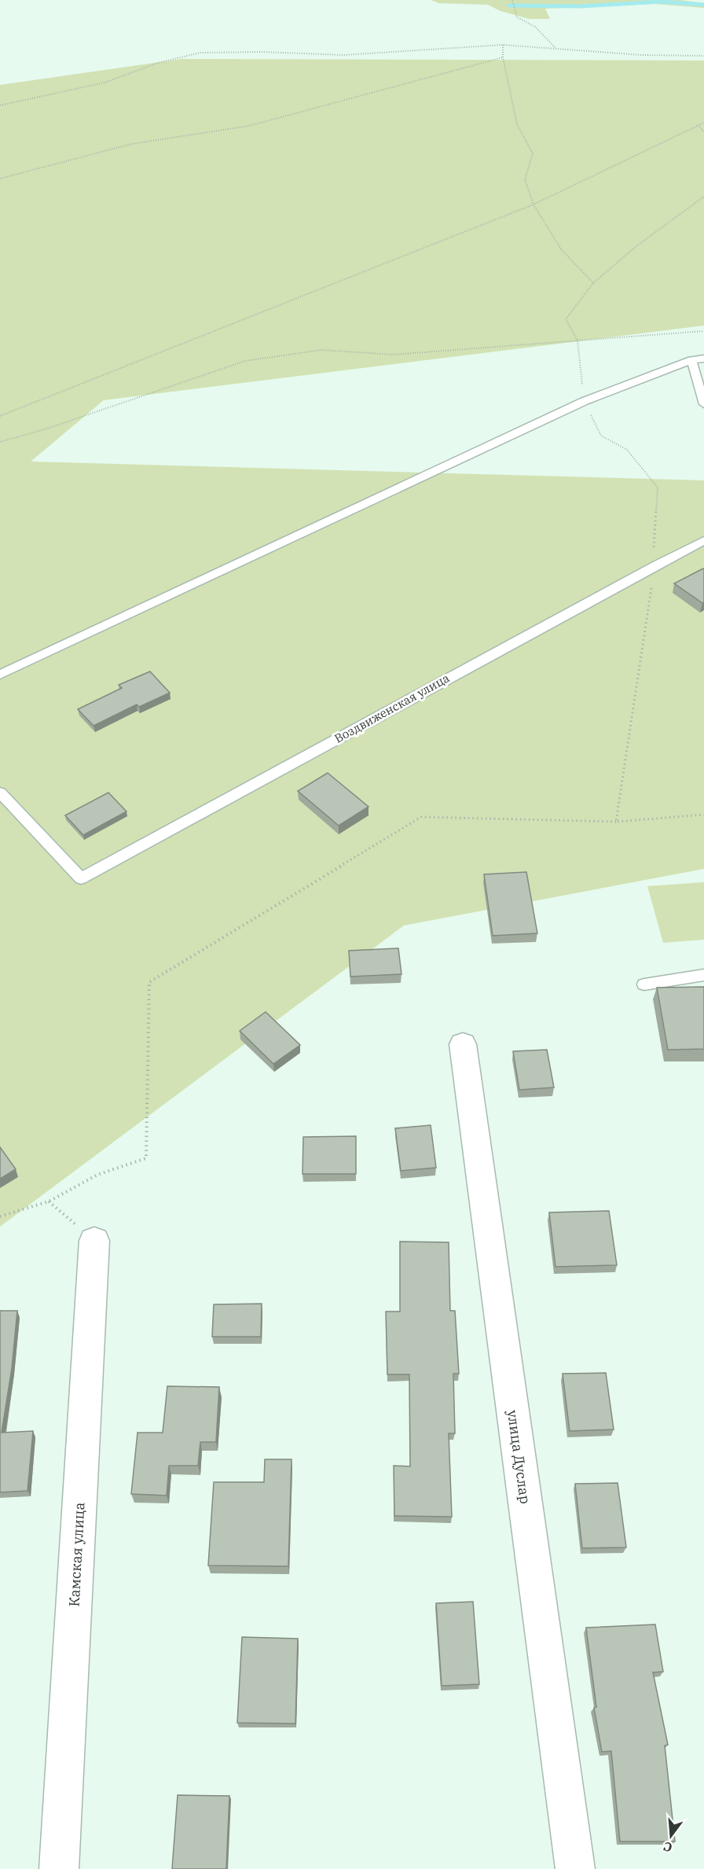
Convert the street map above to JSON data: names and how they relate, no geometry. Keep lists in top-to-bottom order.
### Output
{
  "streets": {
    "street": ["улица Дуслар", "Камская улица"],
    "lane": ["Воздвиженская улица"]
  },
  "north": "bottom"
}
